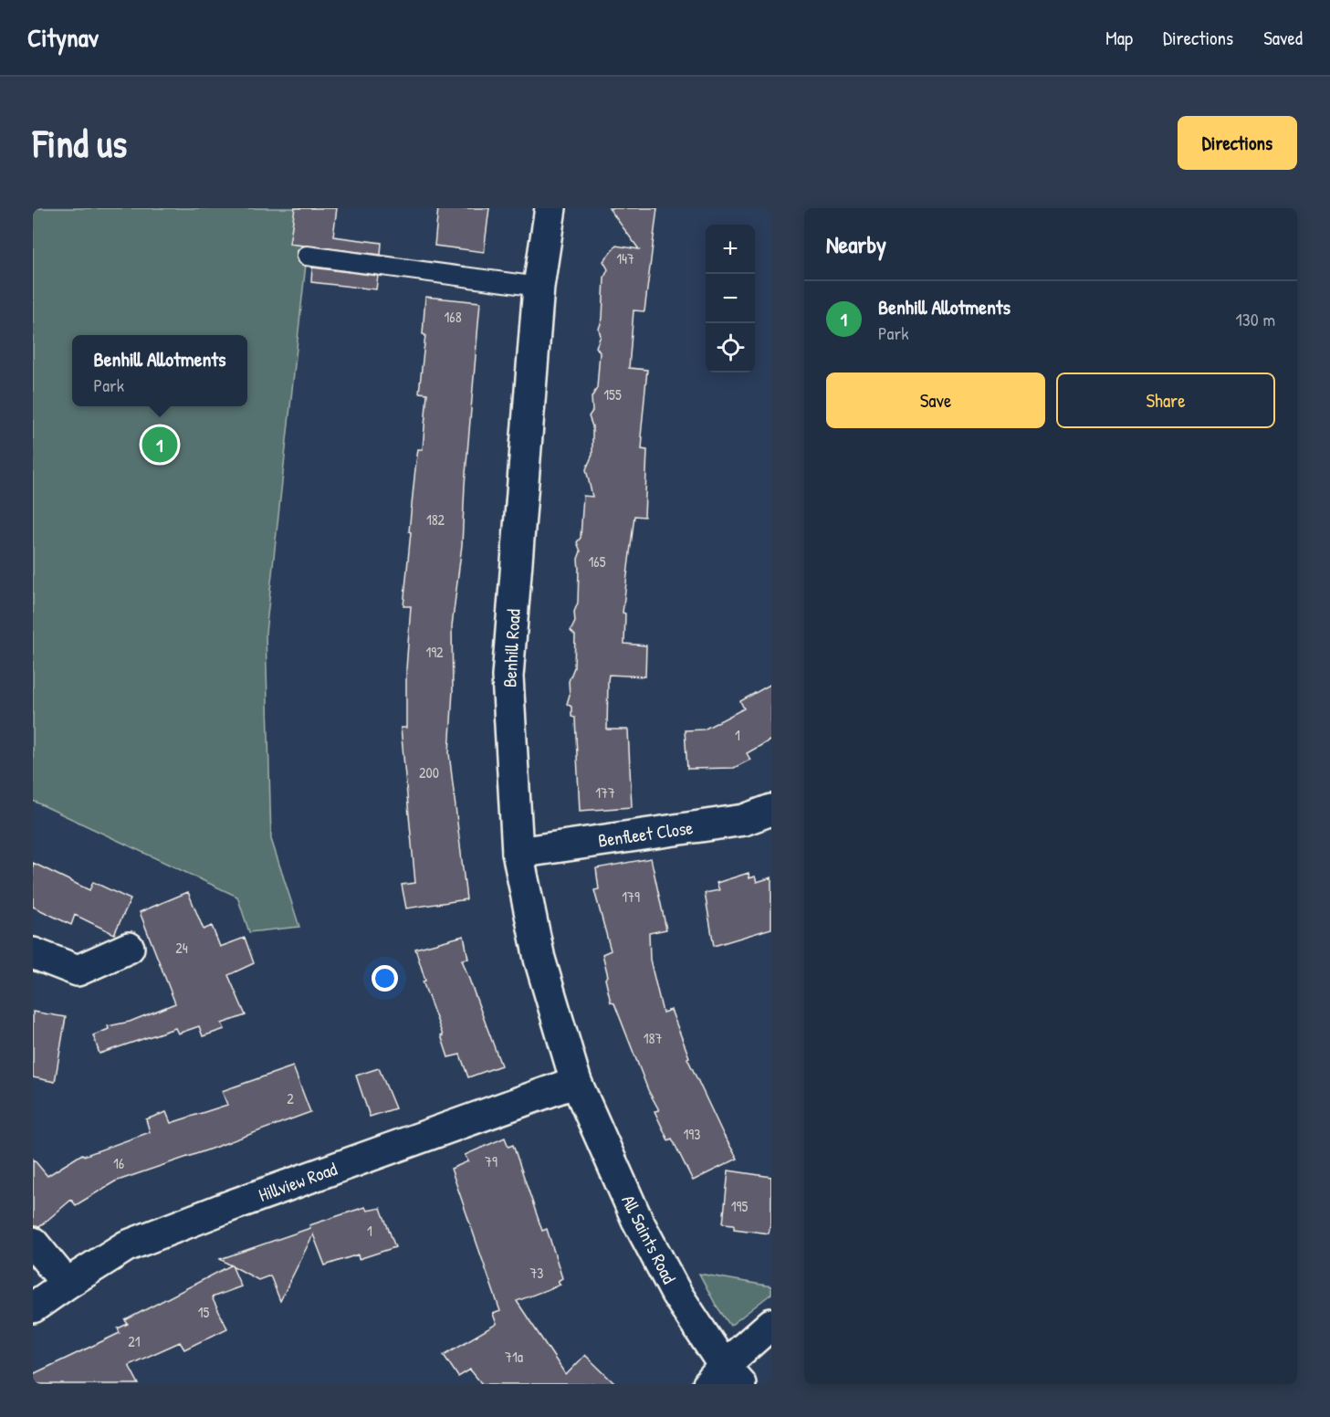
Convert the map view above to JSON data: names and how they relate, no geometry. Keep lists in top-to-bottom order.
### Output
{
  "streets": {
    "street": [
      "Benhill Road",
      "Benfleet Close",
      "Hillview Road",
      "All Saints Road"
    ]
  },
  "crossings": [
    ["Benhill Road", "Benfleet Close"],
    ["Benhill Road", "Hillview Road"],
    ["Benhill Road", "All Saints Road"],
    ["Hillview Road", "All Saints Road"]
  ],
  "house_numbers": [
    "147",
    "168",
    "155",
    "182",
    "165",
    "192",
    "1",
    "200",
    "177",
    "179",
    "24",
    "187",
    "2",
    "193",
    "79",
    "16",
    "195",
    "1",
    "73",
    "15",
    "21",
    "71a"
  ],
  "page": {
    "header": "Citynav",
    "nav": ["Map", "Directions", "Saved"],
    "buttons": [
      "Directions",
      ["Save", "Share"]
    ],
    "title": "Find us",
    "heading": "Nearby",
    "map_buttons": ["+", "−"],
    "list": [
      {
        "mark": "1",
        "name": "Benhill Allotments",
        "note": "Park",
        "value": "130 m"
      }
    ],
    "popup": ["Benhill Allotments", "Park"],
    "pins": "1"
  }
}
